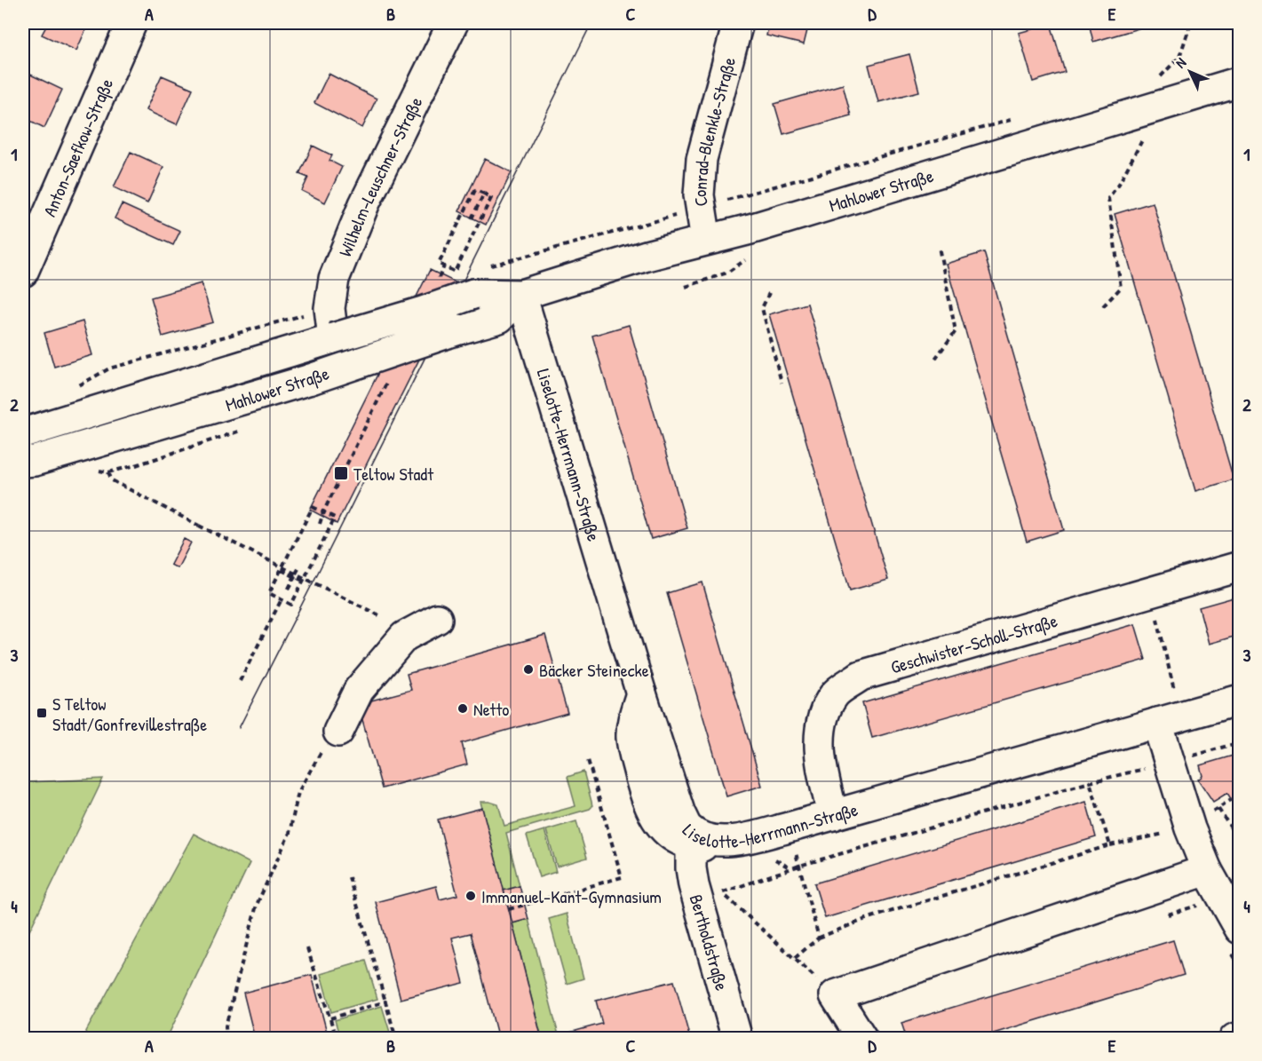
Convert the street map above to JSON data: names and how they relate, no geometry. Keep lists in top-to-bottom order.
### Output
{
  "streets": {
    "street": [
      "Conrad-Blenkle-Straße",
      "Anton-Saefkow-Straße",
      "Wilhelm-Leuschner-Straße",
      "Mahlower Straße",
      "Liselotte-Herrmann-Straße",
      "Geschwister-Scholl-Straße",
      "Bertholdstraße"
    ]
  },
  "crossings": [
    ["Conrad-Blenkle-Straße", "Mahlower Straße"],
    ["Wilhelm-Leuschner-Straße", "Mahlower Straße"],
    ["Mahlower Straße", "Liselotte-Herrmann-Straße"],
    ["Liselotte-Herrmann-Straße", "Geschwister-Scholl-Straße"]
  ],
  "places": {
    "transit": ["Teltow Stadt", "S Teltow Stadt/Gonfrevillestraße"],
    "other": ["Bäcker Steinecke", "Netto", "Immanuel-Kant-Gymnasium"]
  },
  "north": "top left",
  "grid": {
    "columns": [
      "A",
      "B",
      "C",
      "D",
      "E"
    ],
    "rows": [
      "1",
      "2",
      "3",
      "4"
    ]
  }
}
